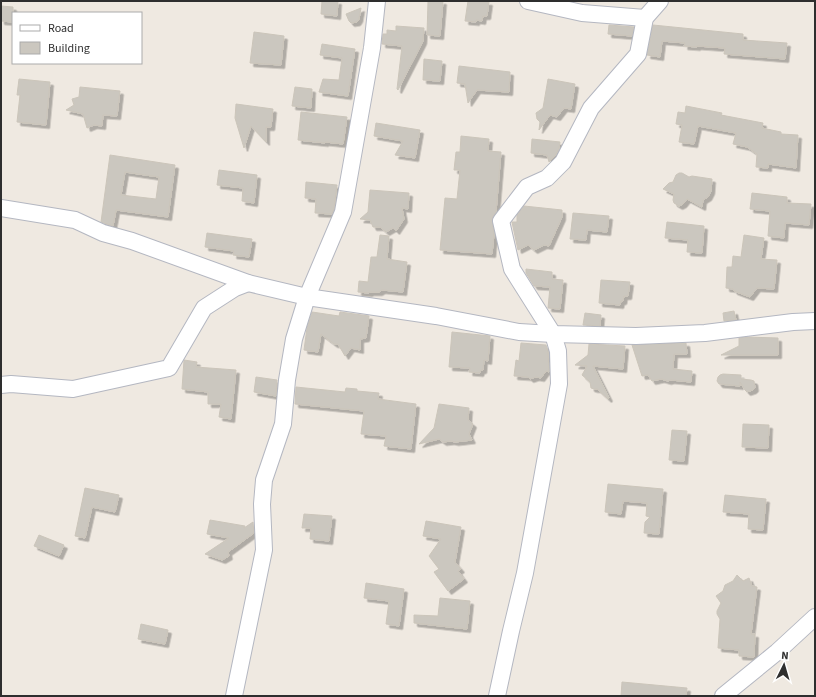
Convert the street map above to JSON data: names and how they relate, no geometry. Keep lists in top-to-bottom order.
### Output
{
  "legend": ["Road", "Building"],
  "north": "top"
}
